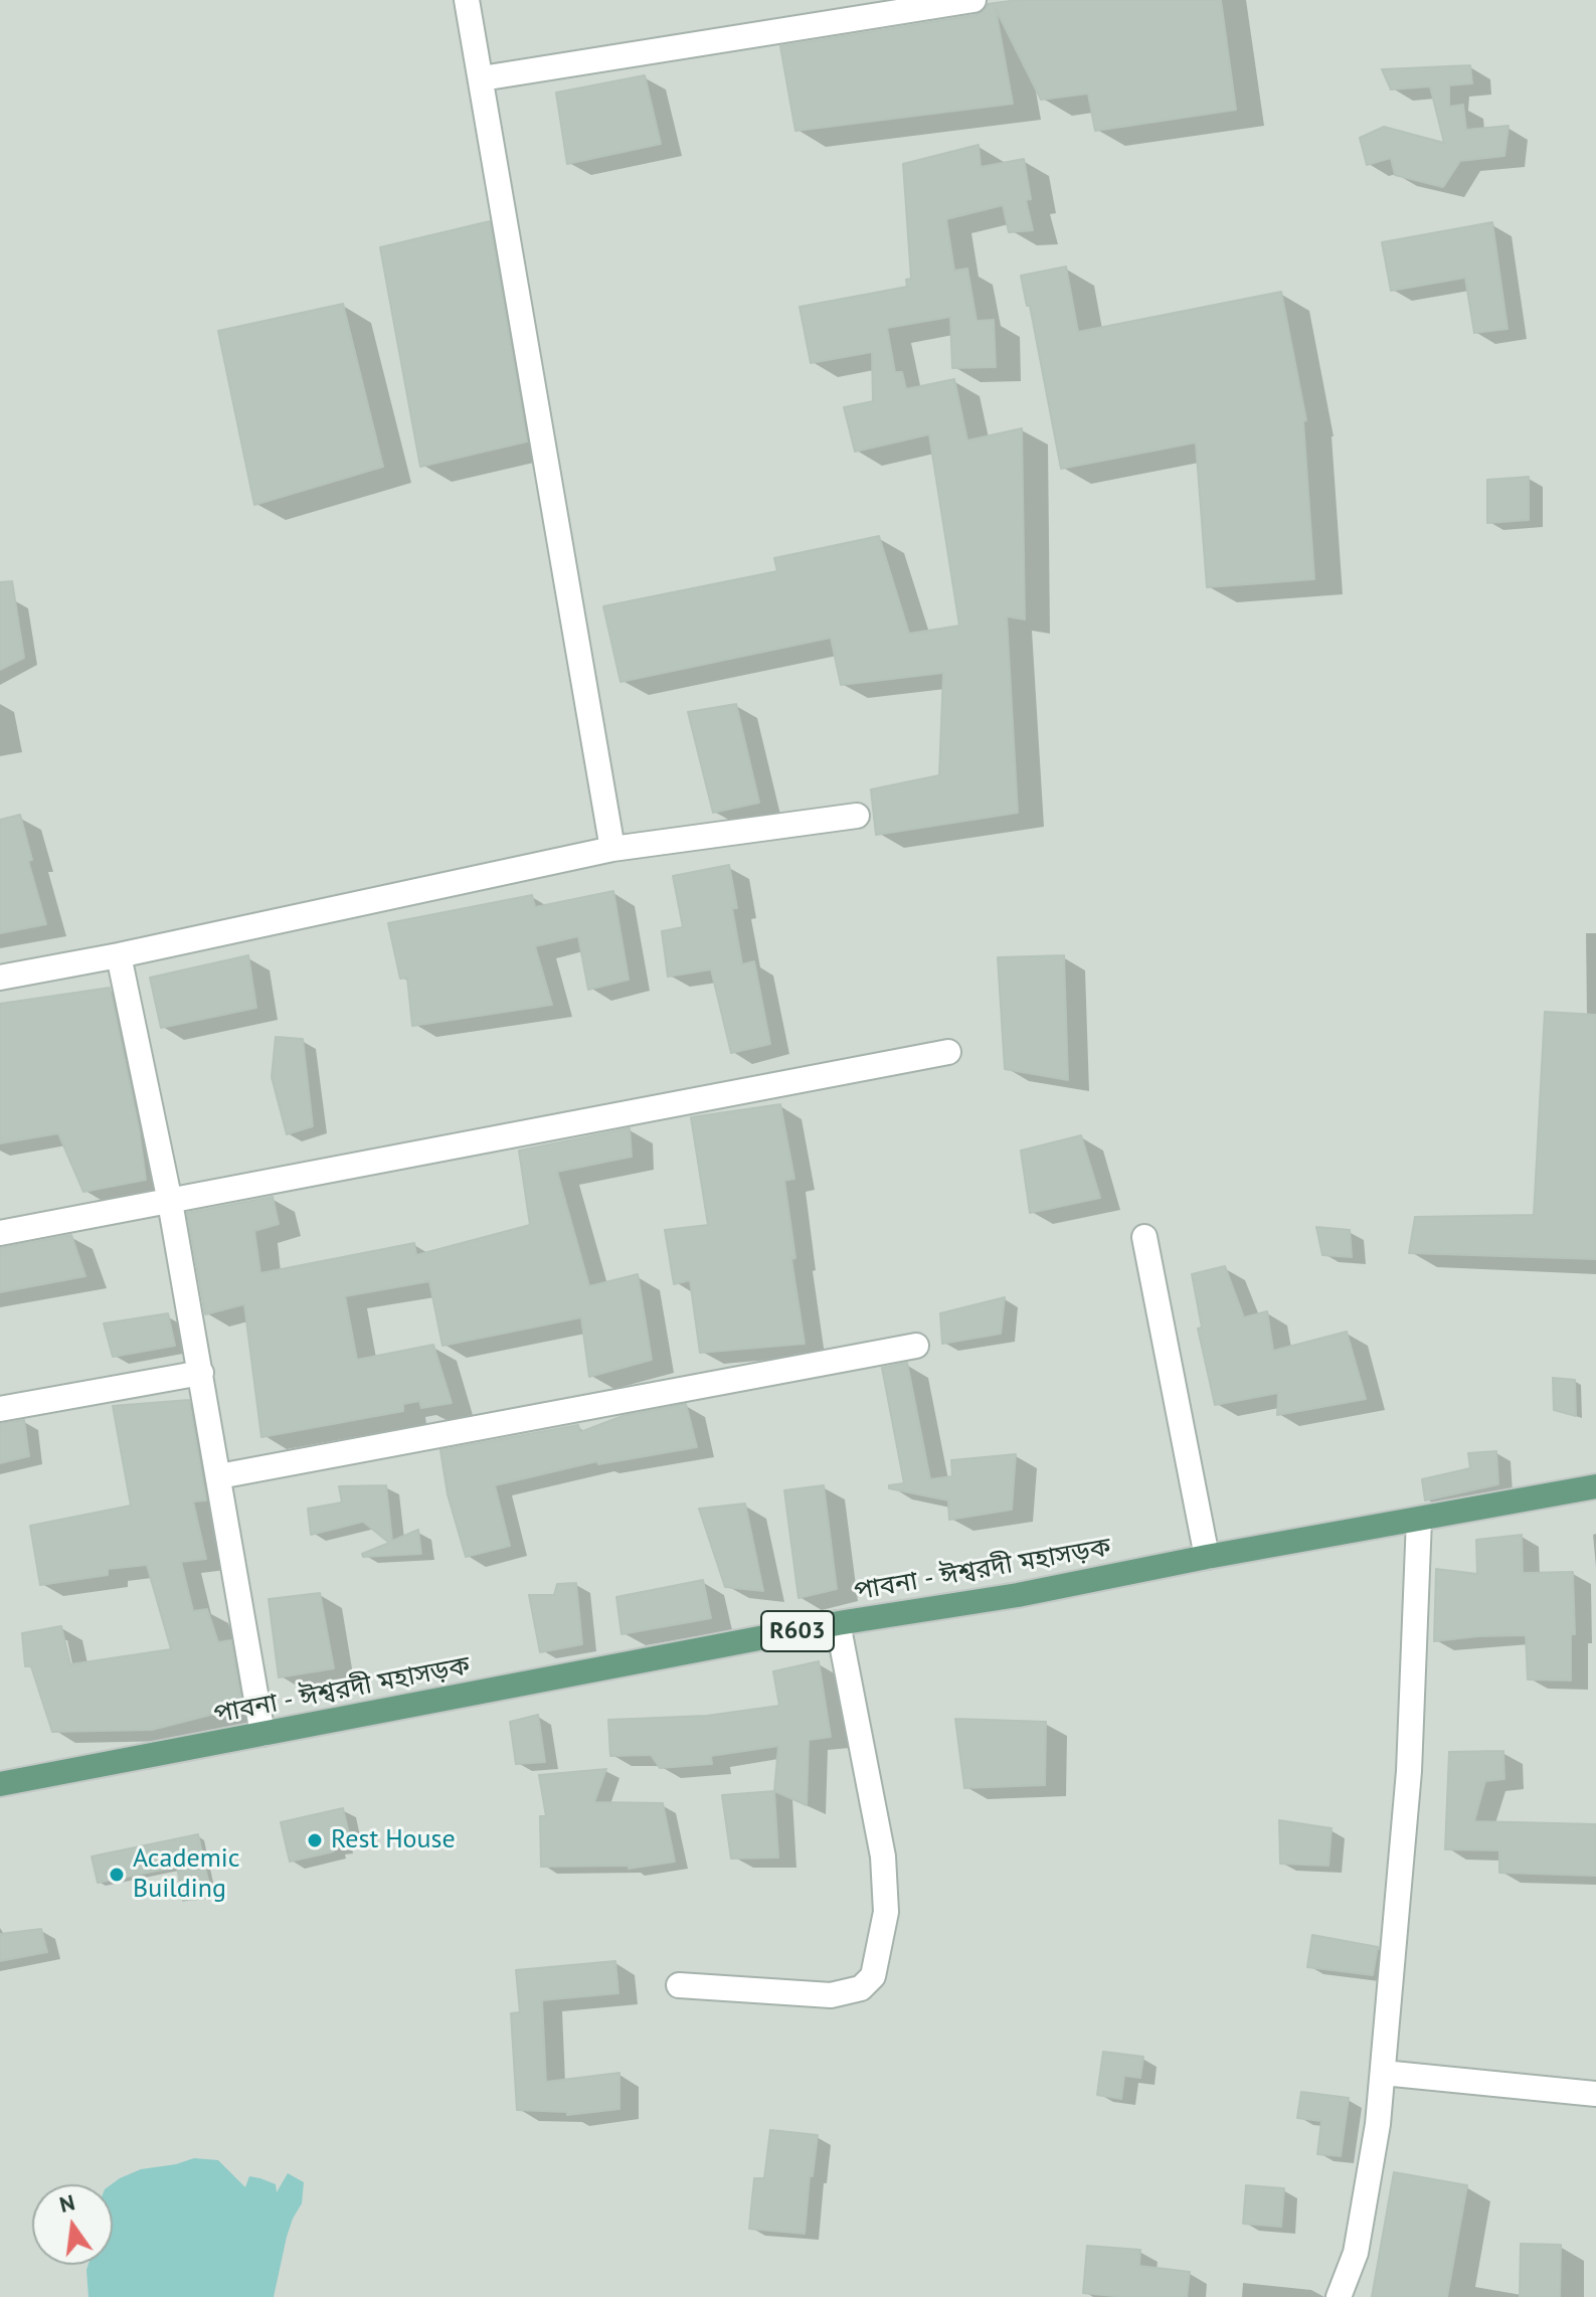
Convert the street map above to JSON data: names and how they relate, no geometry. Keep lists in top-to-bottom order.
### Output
{
  "streets": {
    "main road": ["পাবনা - ঈশ্বরদী মহাসড়ক", "R603"]
  },
  "places": ["Rest House", "Academic Building"],
  "north": "top"
}
